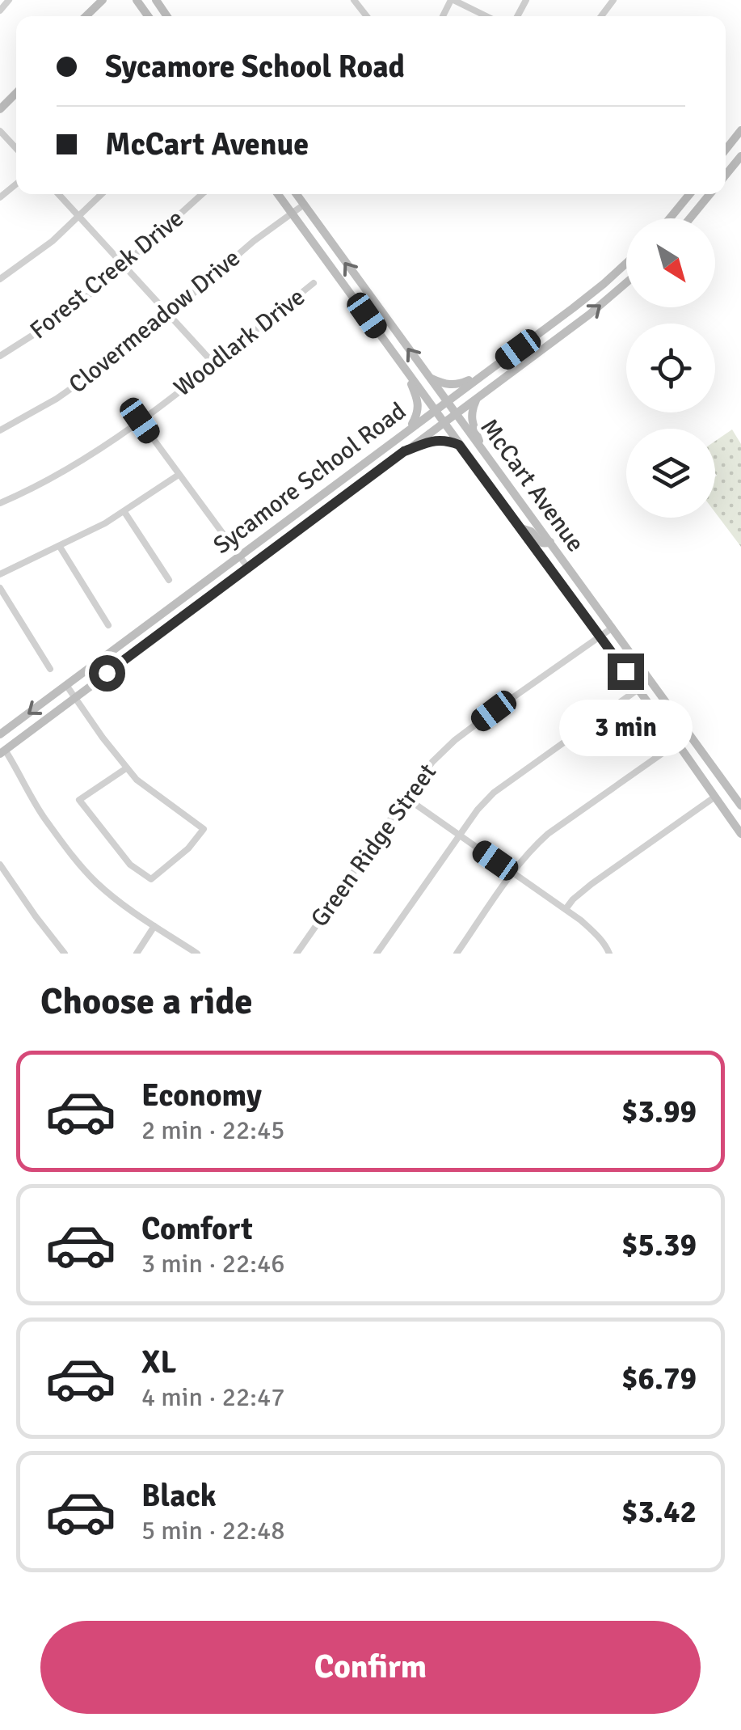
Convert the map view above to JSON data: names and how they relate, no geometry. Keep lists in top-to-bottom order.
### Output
{
  "streets": {
    "main road": ["Sycamore School Road", "McCart Avenue"],
    "street": [
      "Forest Creek Drive",
      "Clovermeadow Drive",
      "Woodlark Drive",
      "Green Ridge Street"
    ]
  },
  "crossings": [
    ["Clovermeadow Drive", "McCart Avenue"],
    ["Sycamore School Road", "McCart Avenue"],
    ["McCart Avenue", "Green Ridge Street"]
  ],
  "north": "bottom right",
  "page": {
    "banner": ["Sycamore School Road", "McCart Avenue"],
    "bubble": "3 min",
    "heading": "Choose a ride",
    "list": [
      {
        "name": "Economy",
        "note": "2 min · 22:45",
        "value": "$3.99"
      },
      {
        "name": "Comfort",
        "note": "3 min · 22:46",
        "value": "$5.39"
      },
      {
        "name": "XL",
        "note": "4 min · 22:47",
        "value": "$6.79"
      },
      {
        "name": "Black",
        "note": "5 min · 22:48",
        "value": "$3.42"
      }
    ],
    "buttons": "Confirm"
  }
}
